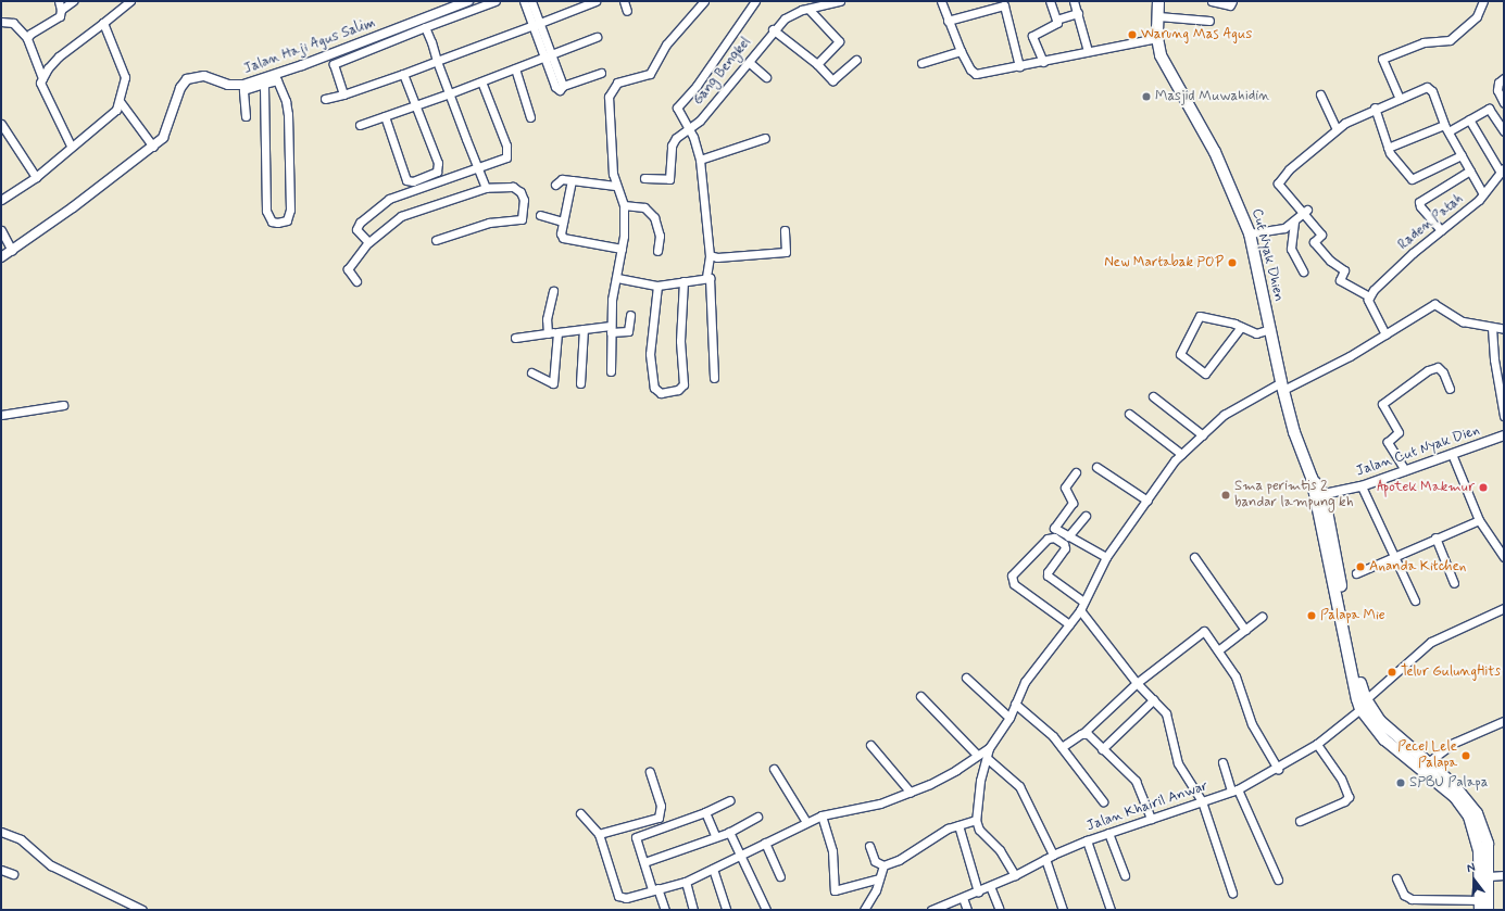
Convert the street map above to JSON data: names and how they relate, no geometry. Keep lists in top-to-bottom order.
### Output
{
  "streets": {
    "main road": ["Cut Nyak Dhien"],
    "street": [
      "Jalan Haji Agus Salim",
      "Gang Bengkel",
      "Raden Patah",
      "Jalan Cut Nyak Dien",
      "Jalan Khairil Anwar"
    ]
  },
  "crossings": [
    ["Cut Nyak Dhien", "Jalan Cut Nyak Dien"],
    ["Cut Nyak Dhien", "Jalan Khairil Anwar"]
  ],
  "places": [
    "Warung Mas Agus",
    "Masjid Muwahidin",
    "New Martabak POP",
    "Apotek Makmur",
    "Sma perimtis 2 bandar lampung kh",
    "Ananda Kitchen",
    "Palapa Mie",
    "Telur GulungHits",
    "Pecel Lele Palapa",
    "SPBU Palapa"
  ],
  "north": "top"
}
